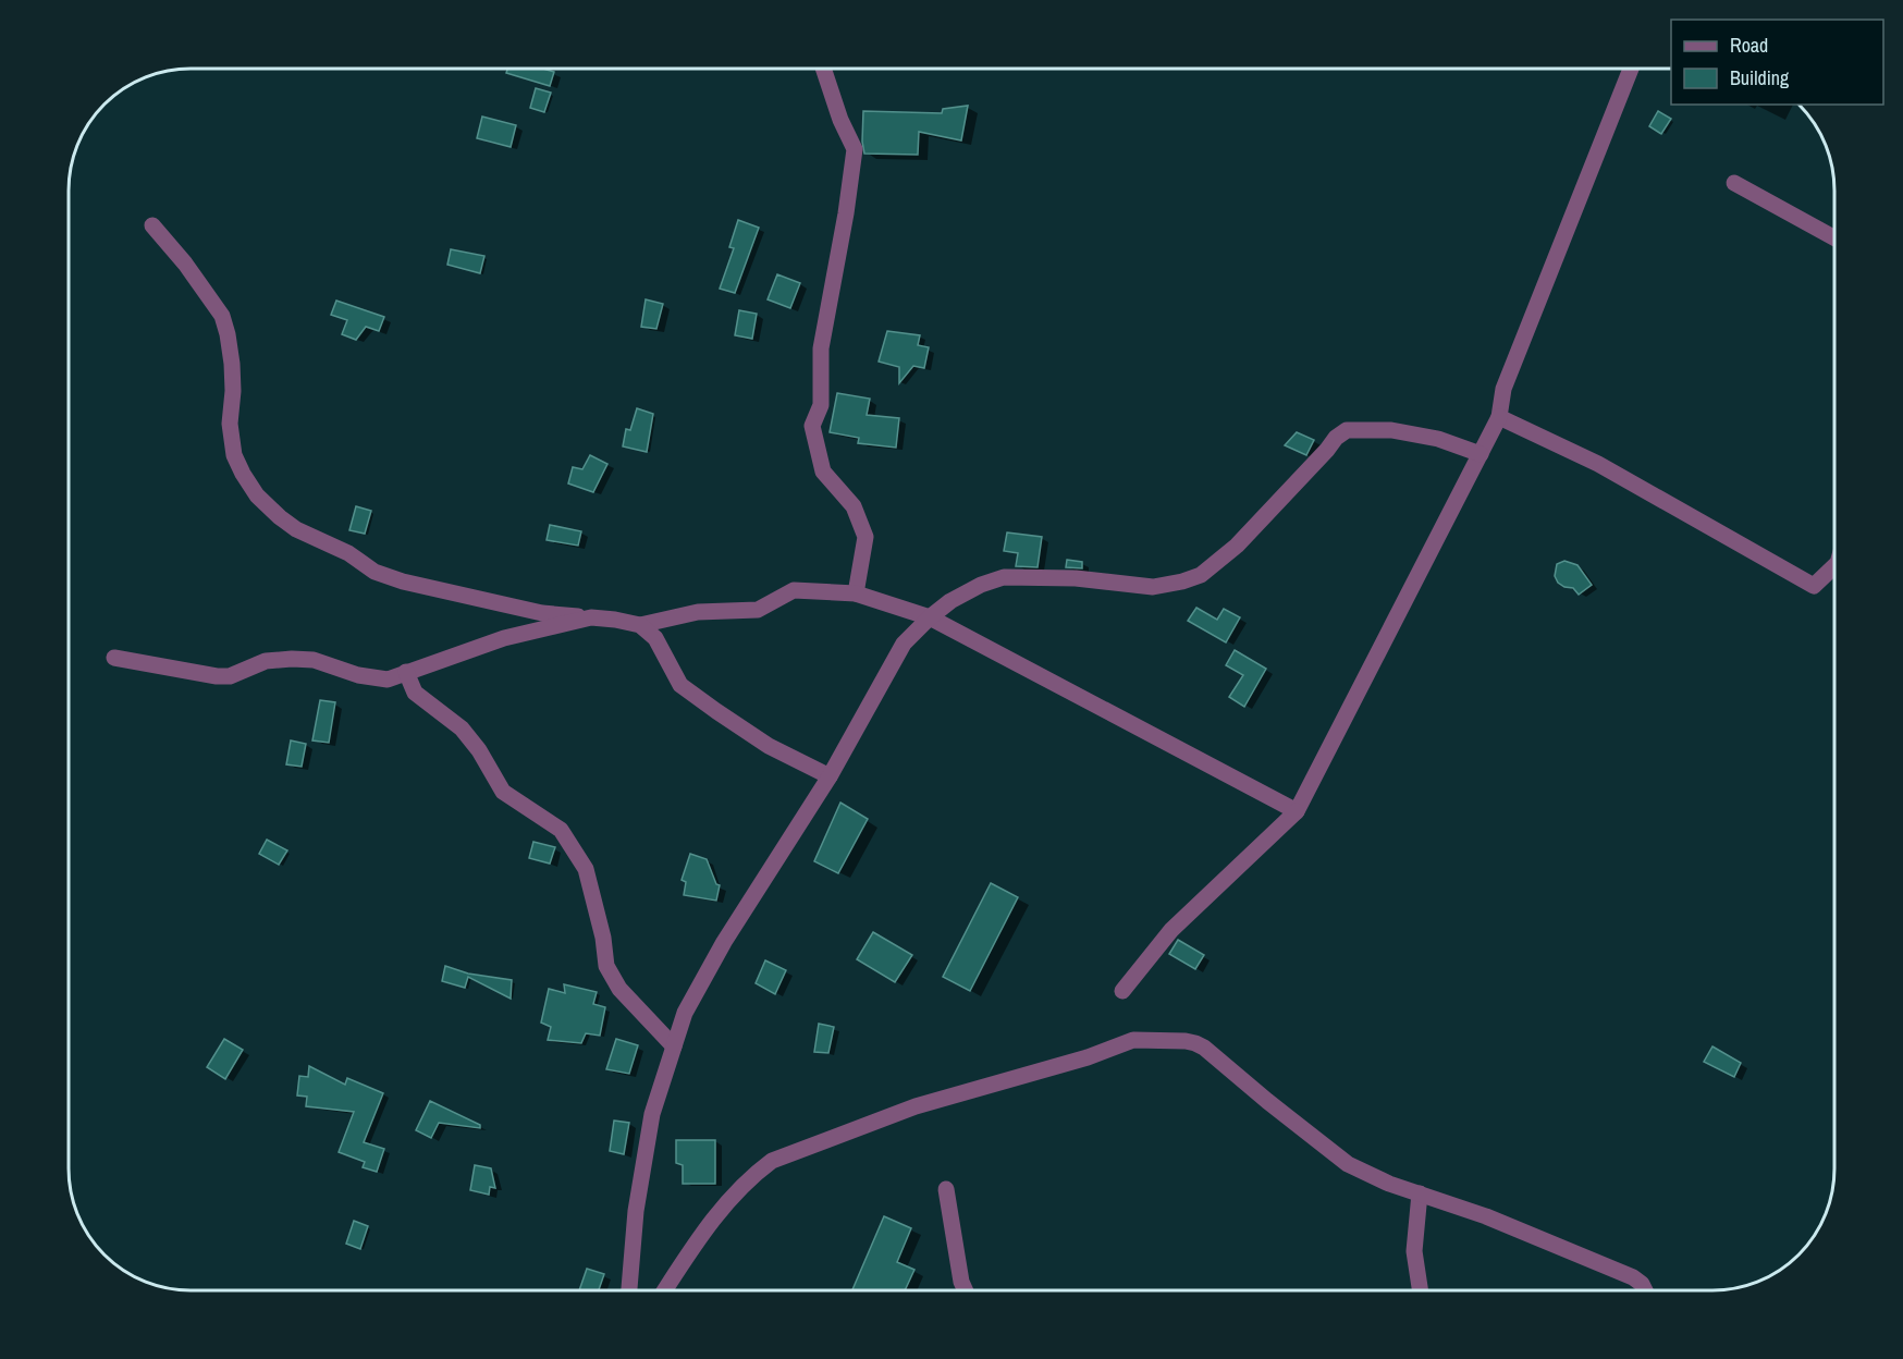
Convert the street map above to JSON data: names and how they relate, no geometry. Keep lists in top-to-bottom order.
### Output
{
  "legend": ["Road", "Building"]
}
